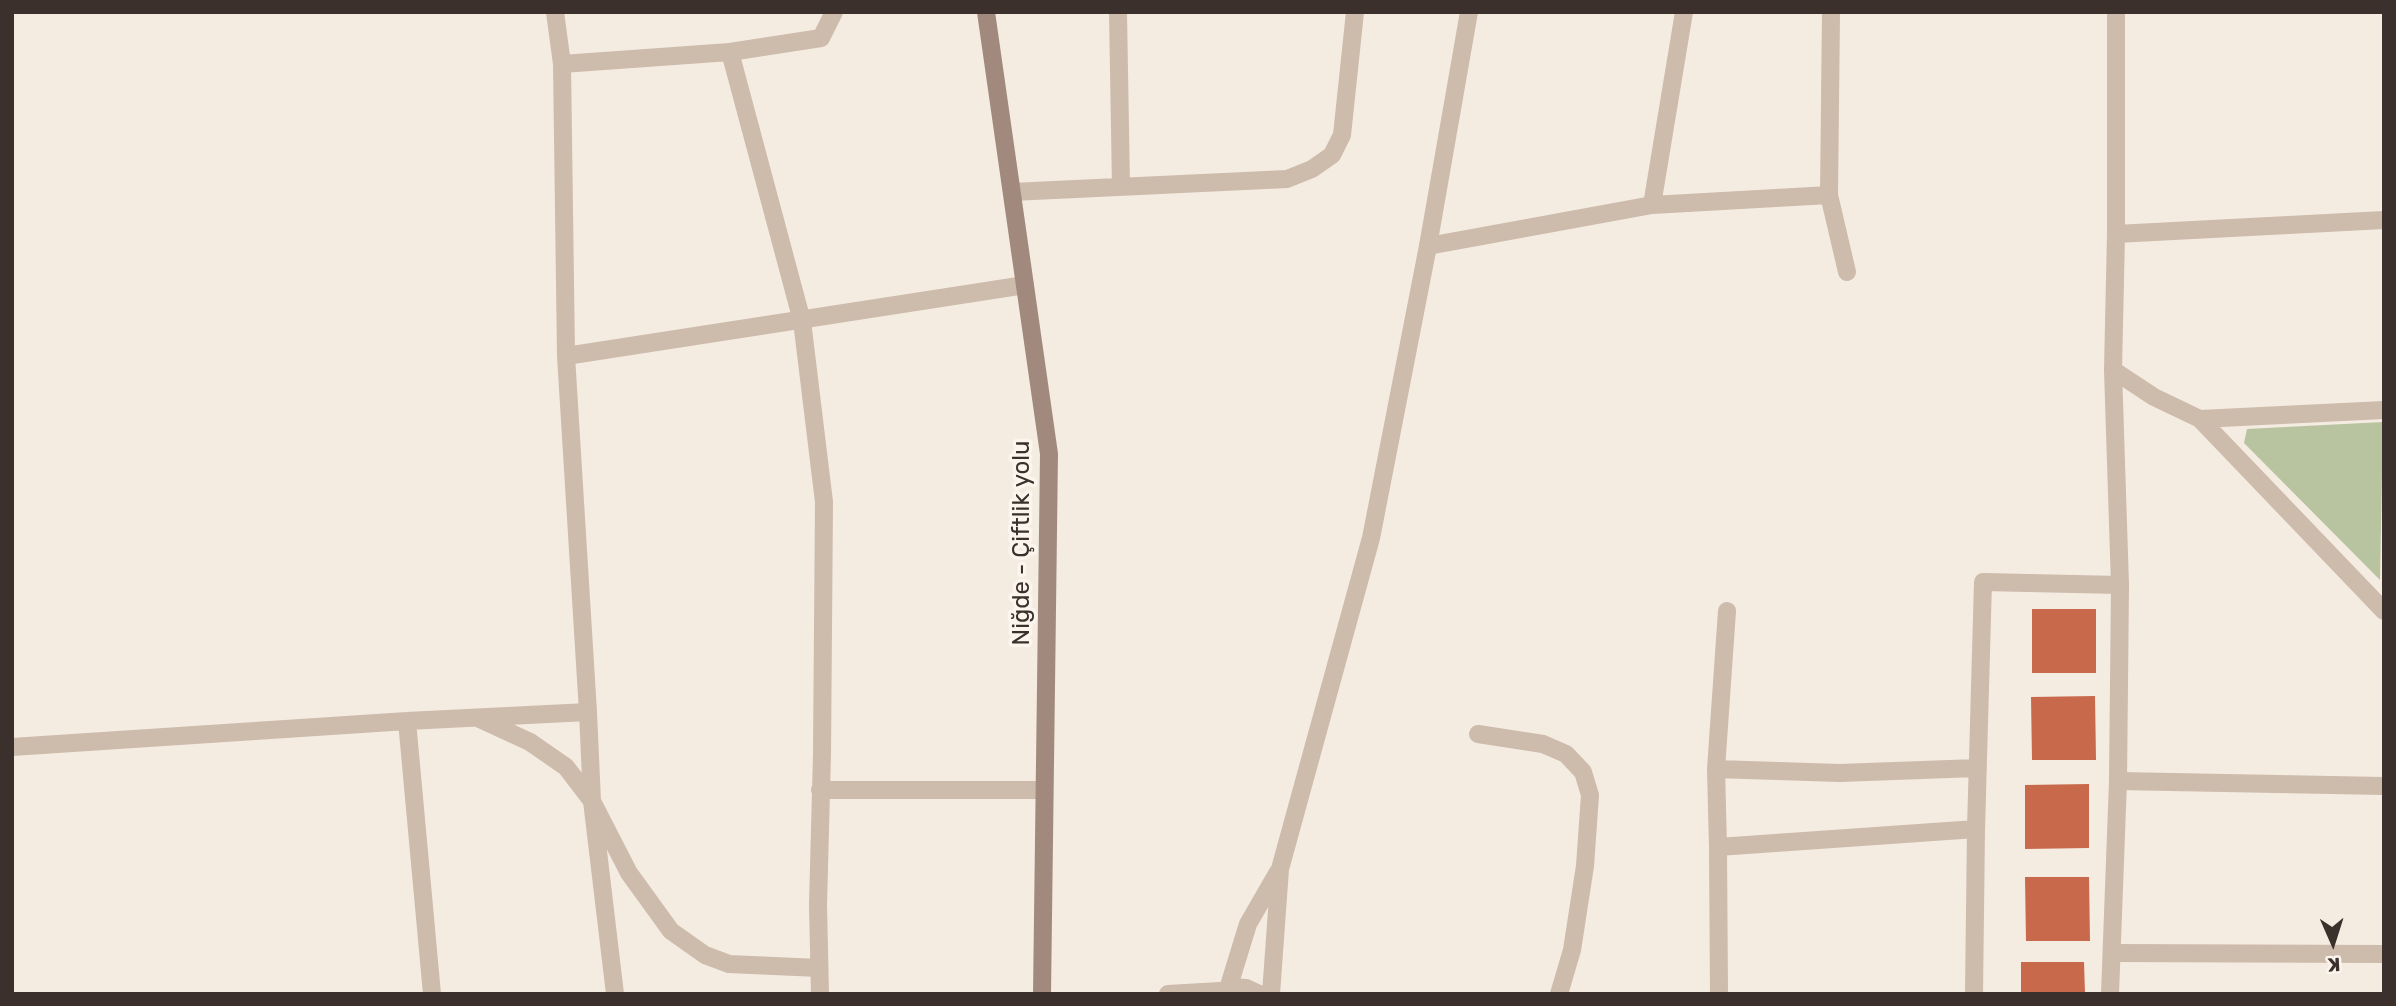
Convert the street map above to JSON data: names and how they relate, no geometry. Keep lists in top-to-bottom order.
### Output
{
  "streets": {
    "main road": ["Niğde - Çiftlik yolu"]
  },
  "north": "bottom"
}
